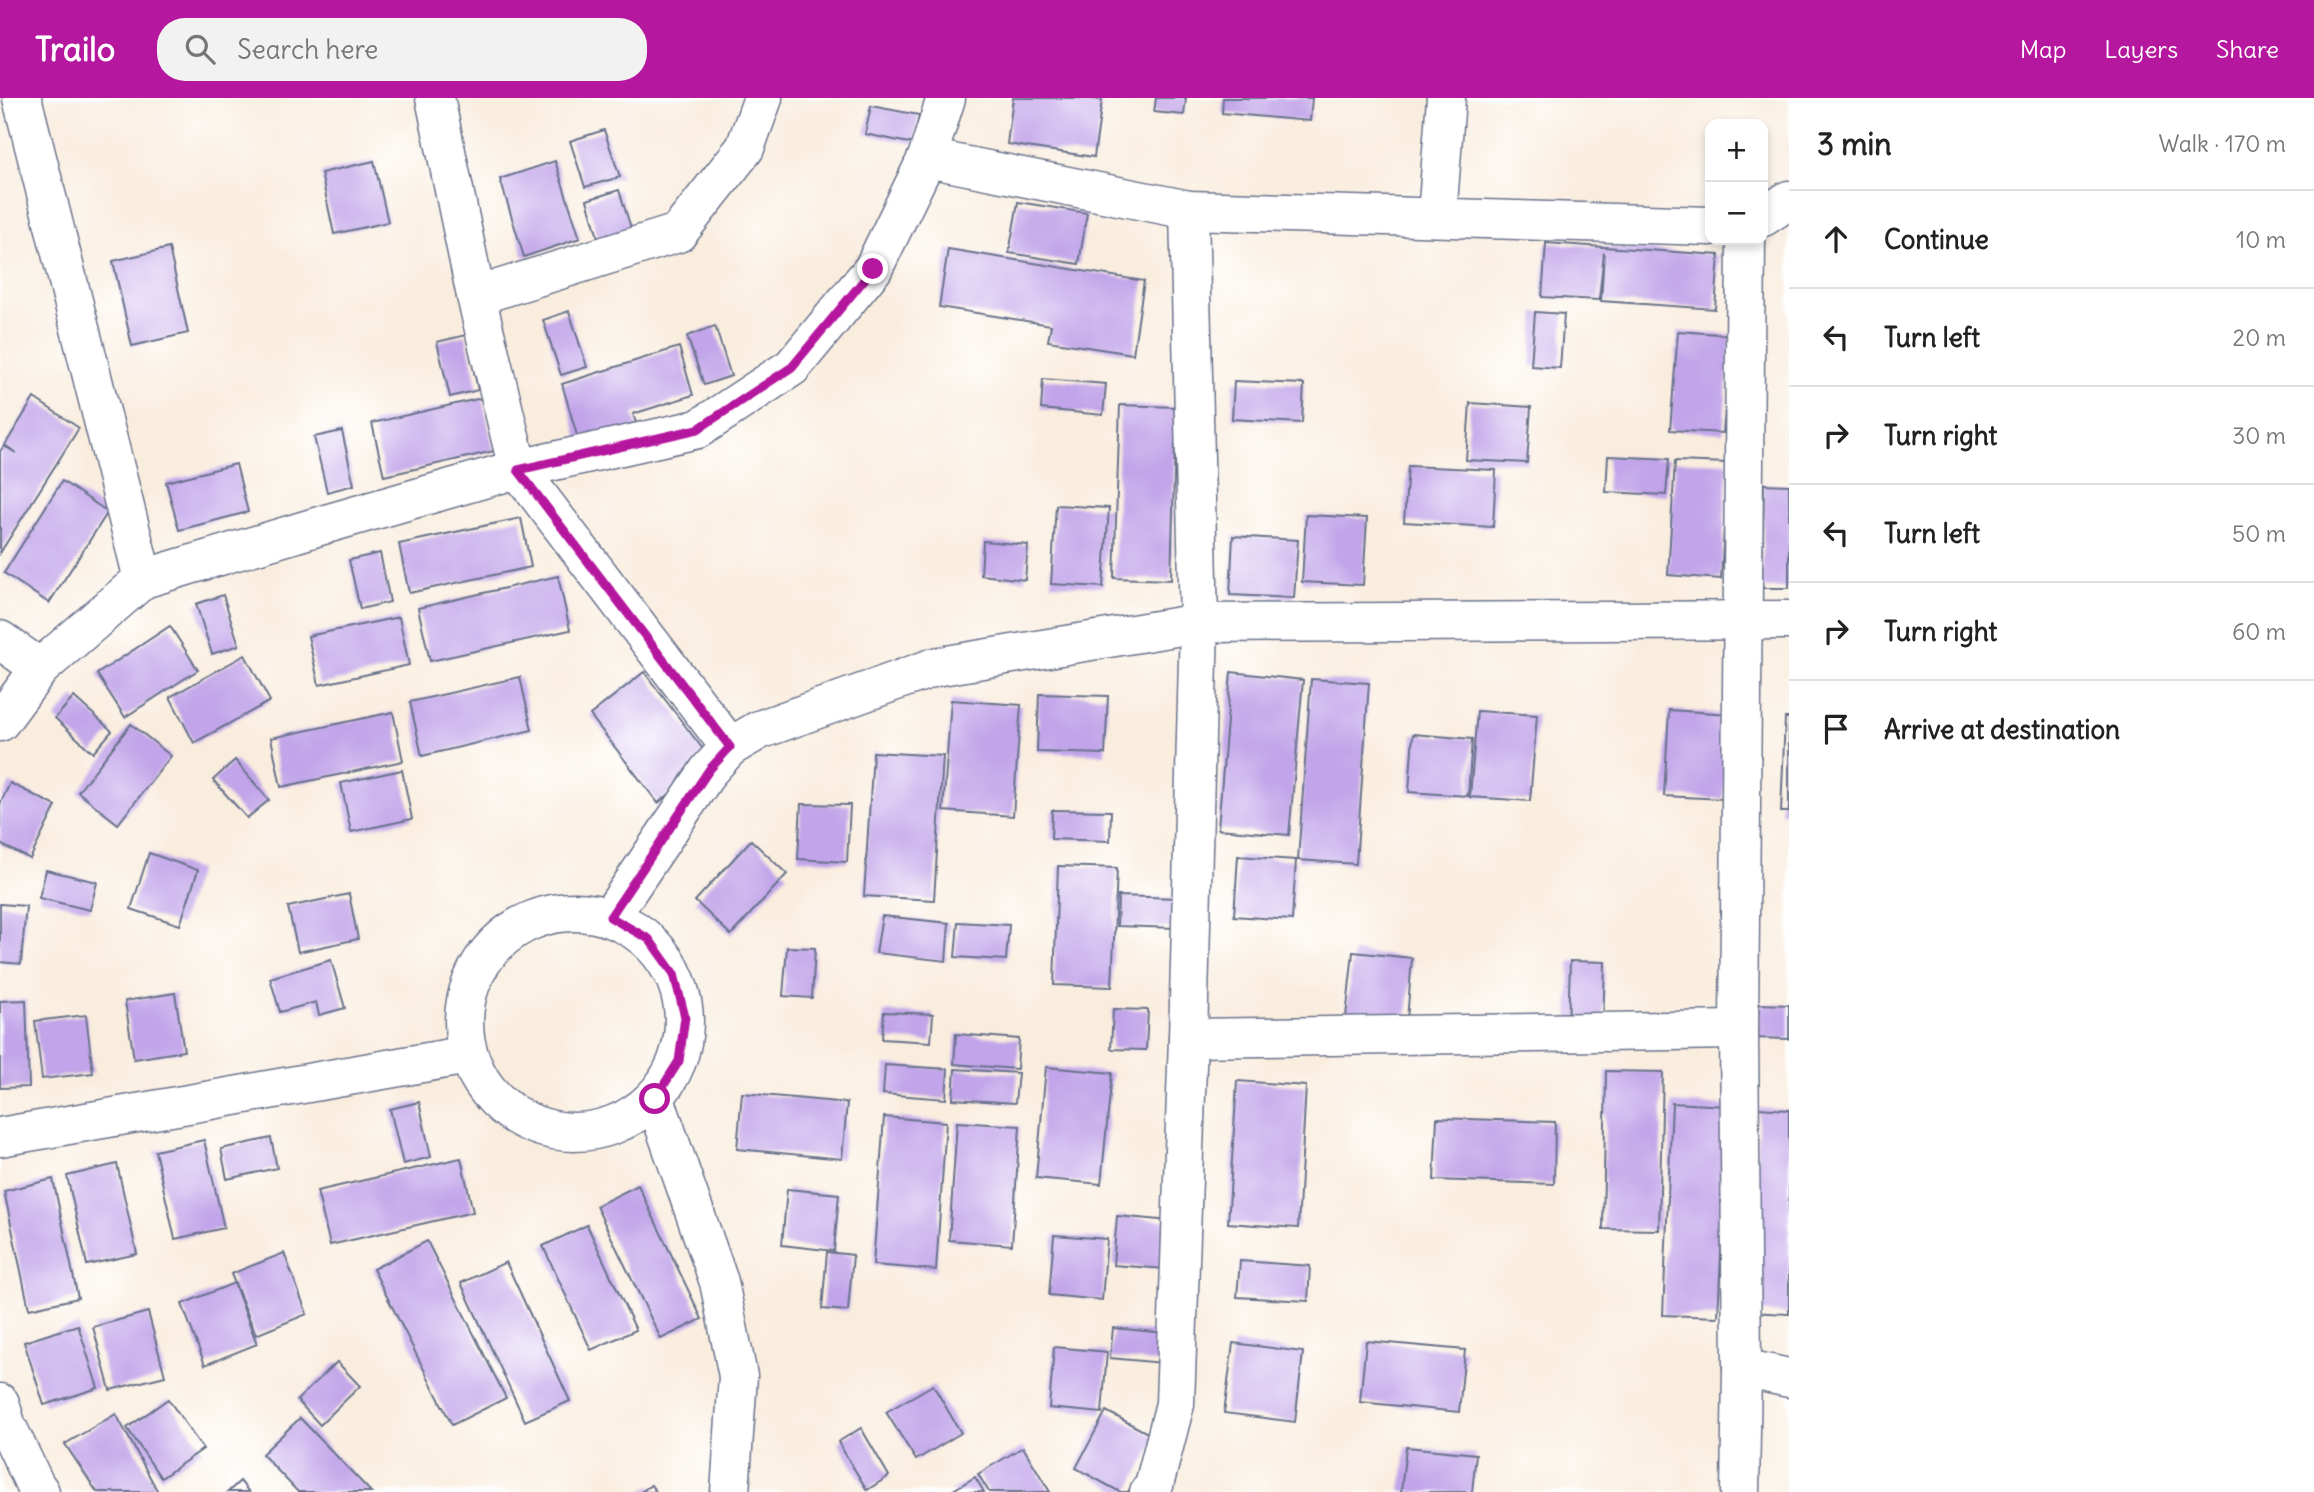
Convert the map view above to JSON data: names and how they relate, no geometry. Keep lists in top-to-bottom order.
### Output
{
  "page": {
    "header": "Trailo",
    "search": "Search here",
    "nav": ["Map", "Layers", "Share"],
    "heading": ["3 min", "Walk · 170 m"],
    "map_buttons": ["+", "−"],
    "list": [
      ["Continue", "10 m"],
      ["Turn left", "20 m"],
      ["Turn right", "30 m"],
      ["Turn left", "50 m"],
      ["Turn right", "60 m"],
      "Arrive at destination"
    ]
  }
}
